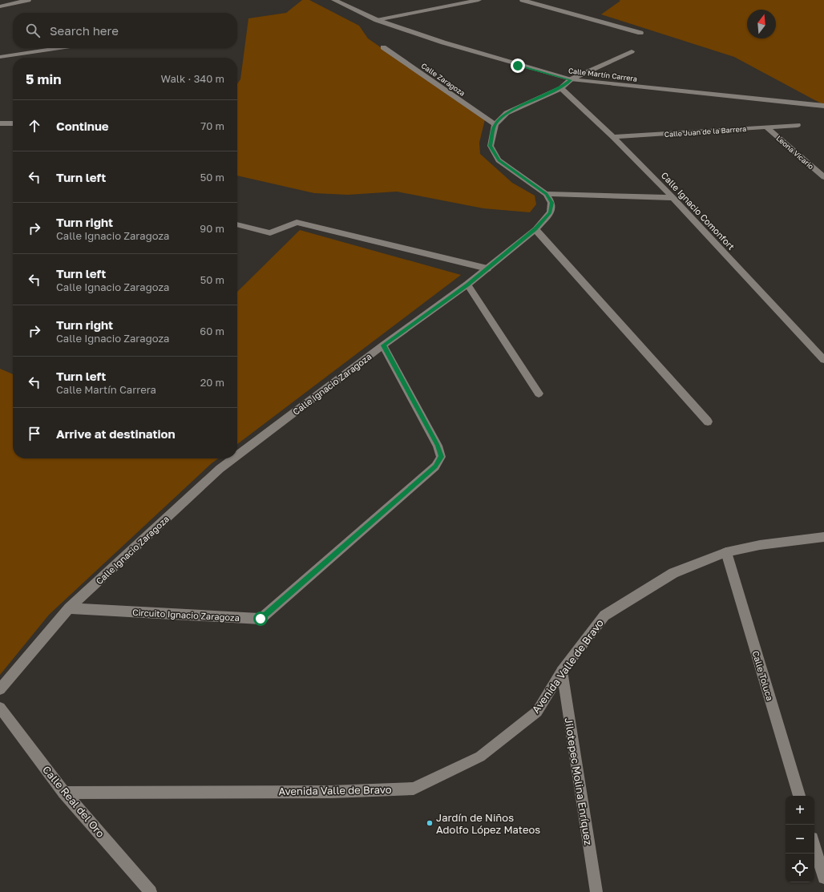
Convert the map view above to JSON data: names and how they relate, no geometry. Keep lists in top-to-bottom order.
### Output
{
  "streets": {
    "street": [
      "Calle Martín Carrera",
      "Calle Zaragoza",
      "Calle Juan de la Barrera",
      "Leona Vicario",
      "Calle Ignacio Comonfort",
      "Calle Ignacio Zaragoza",
      "Circuito Ignacio Zaragoza",
      "Avenida Valle de Bravo",
      "Calle Toluca",
      "Jilotepec Molina Enríquez",
      "Calle Real del Oro"
    ]
  },
  "crossings": [
    ["Calle Juan de la Barrera", "Leona Vicario"],
    ["Calle Juan de la Barrera", "Calle Ignacio Comonfort"],
    ["Calle Ignacio Zaragoza", "Circuito Ignacio Zaragoza"],
    ["Avenida Valle de Bravo", "Calle Toluca"],
    ["Avenida Valle de Bravo", "Jilotepec Molina Enríquez"],
    ["Avenida Valle de Bravo", "Calle Real del Oro"]
  ],
  "places": ["Jardín de Niños Adolfo López Mateos"],
  "north": "top",
  "page": {
    "search": "Search here",
    "heading": ["5 min", "Walk · 340 m"],
    "list": [
      ["Continue", "70 m"],
      ["Turn left", "50 m"],
      ["Turn right", "Calle Ignacio Zaragoza", "90 m"],
      ["Turn left", "Calle Ignacio Zaragoza", "50 m"],
      ["Turn right", "Calle Ignacio Zaragoza", "60 m"],
      ["Turn left", "Calle Martín Carrera", "20 m"],
      "Arrive at destination"
    ],
    "map_buttons": ["+", "−"]
  }
}
